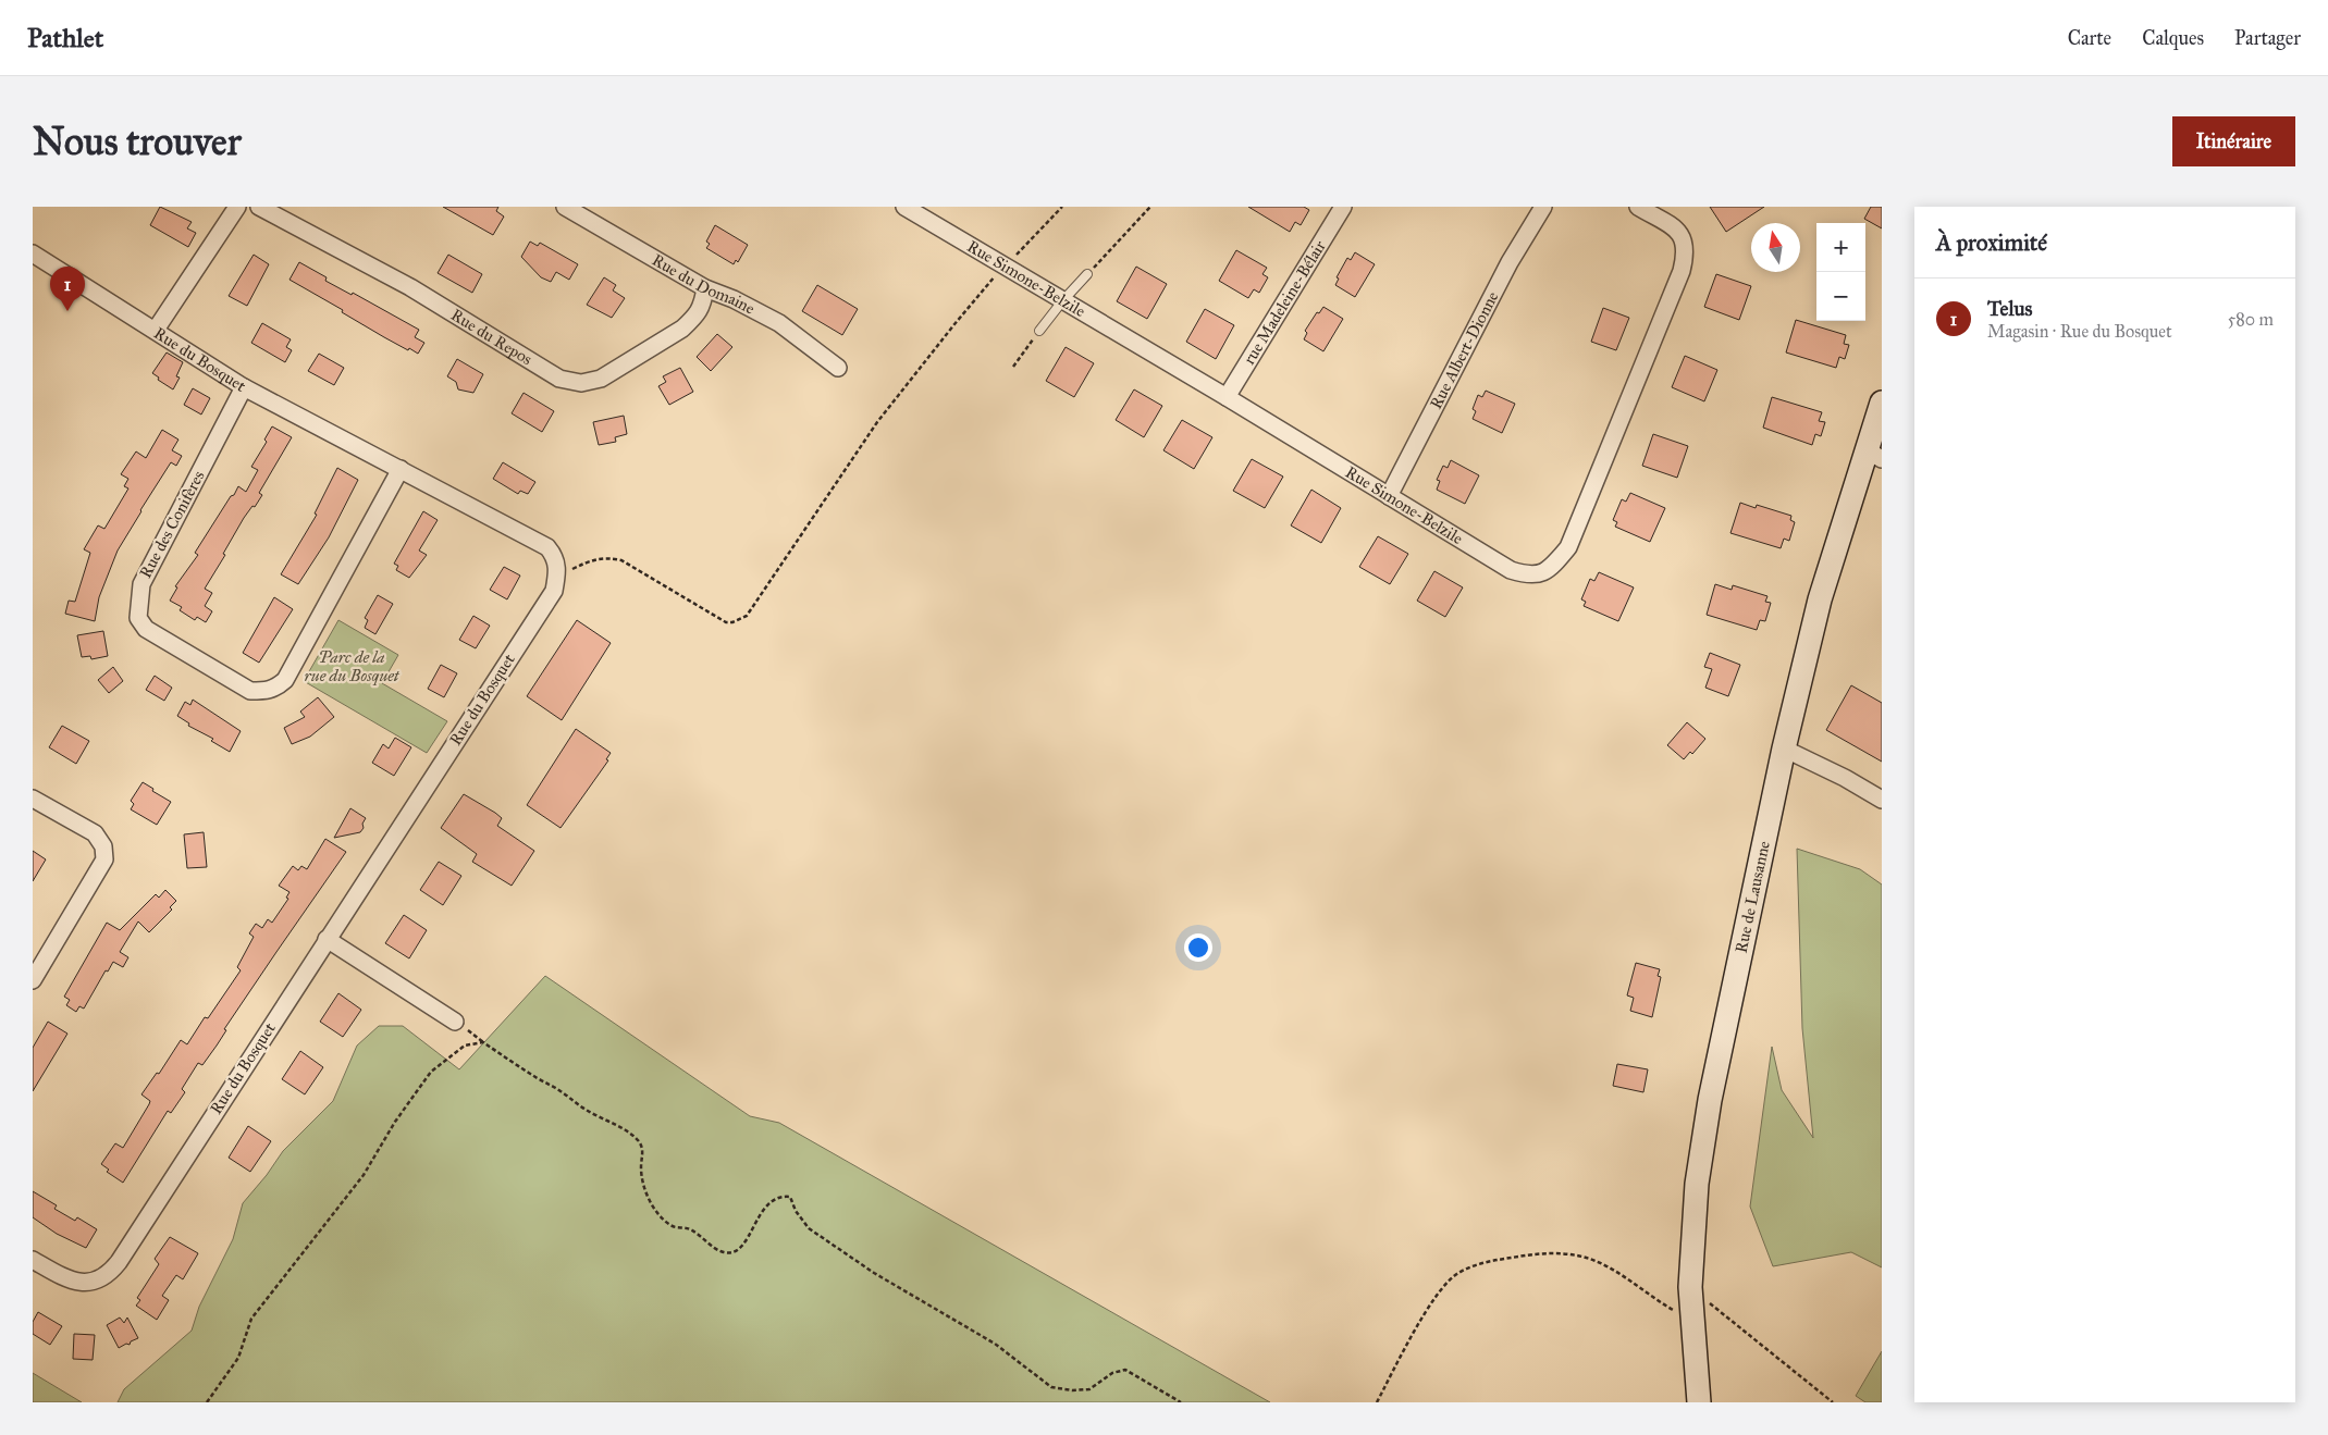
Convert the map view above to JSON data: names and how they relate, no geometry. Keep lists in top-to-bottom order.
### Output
{
  "streets": {
    "street": [
      "Rue Simone-Belzile",
      "Rue du Domaine",
      "rue Madeleine-Bélair",
      "Rue du Repos",
      "Rue Albert-Dionne",
      "Rue du Bosquet",
      "Rue des Conifères",
      "Rue de Lausanne"
    ]
  },
  "crossings": [
    ["Rue Simone-Belzile", "rue Madeleine-Bélair"],
    ["Rue Simone-Belzile", "Rue Albert-Dionne"],
    ["Rue du Domaine", "Rue du Repos"],
    ["Rue du Bosquet", "Rue des Conifères"]
  ],
  "parks": ["Parc de la rue du Bosquet"],
  "north": "top",
  "page": {
    "header": "Pathlet",
    "nav": ["Carte", "Calques", "Partager"],
    "buttons": "Itinéraire",
    "title": "Nous trouver",
    "heading": "À proximité",
    "map_buttons": ["+", "−"],
    "pins": "1",
    "list": [
      {
        "mark": "1",
        "name": "Telus",
        "note": "Magasin · Rue du Bosquet",
        "value": "580 m"
      }
    ]
  }
}
